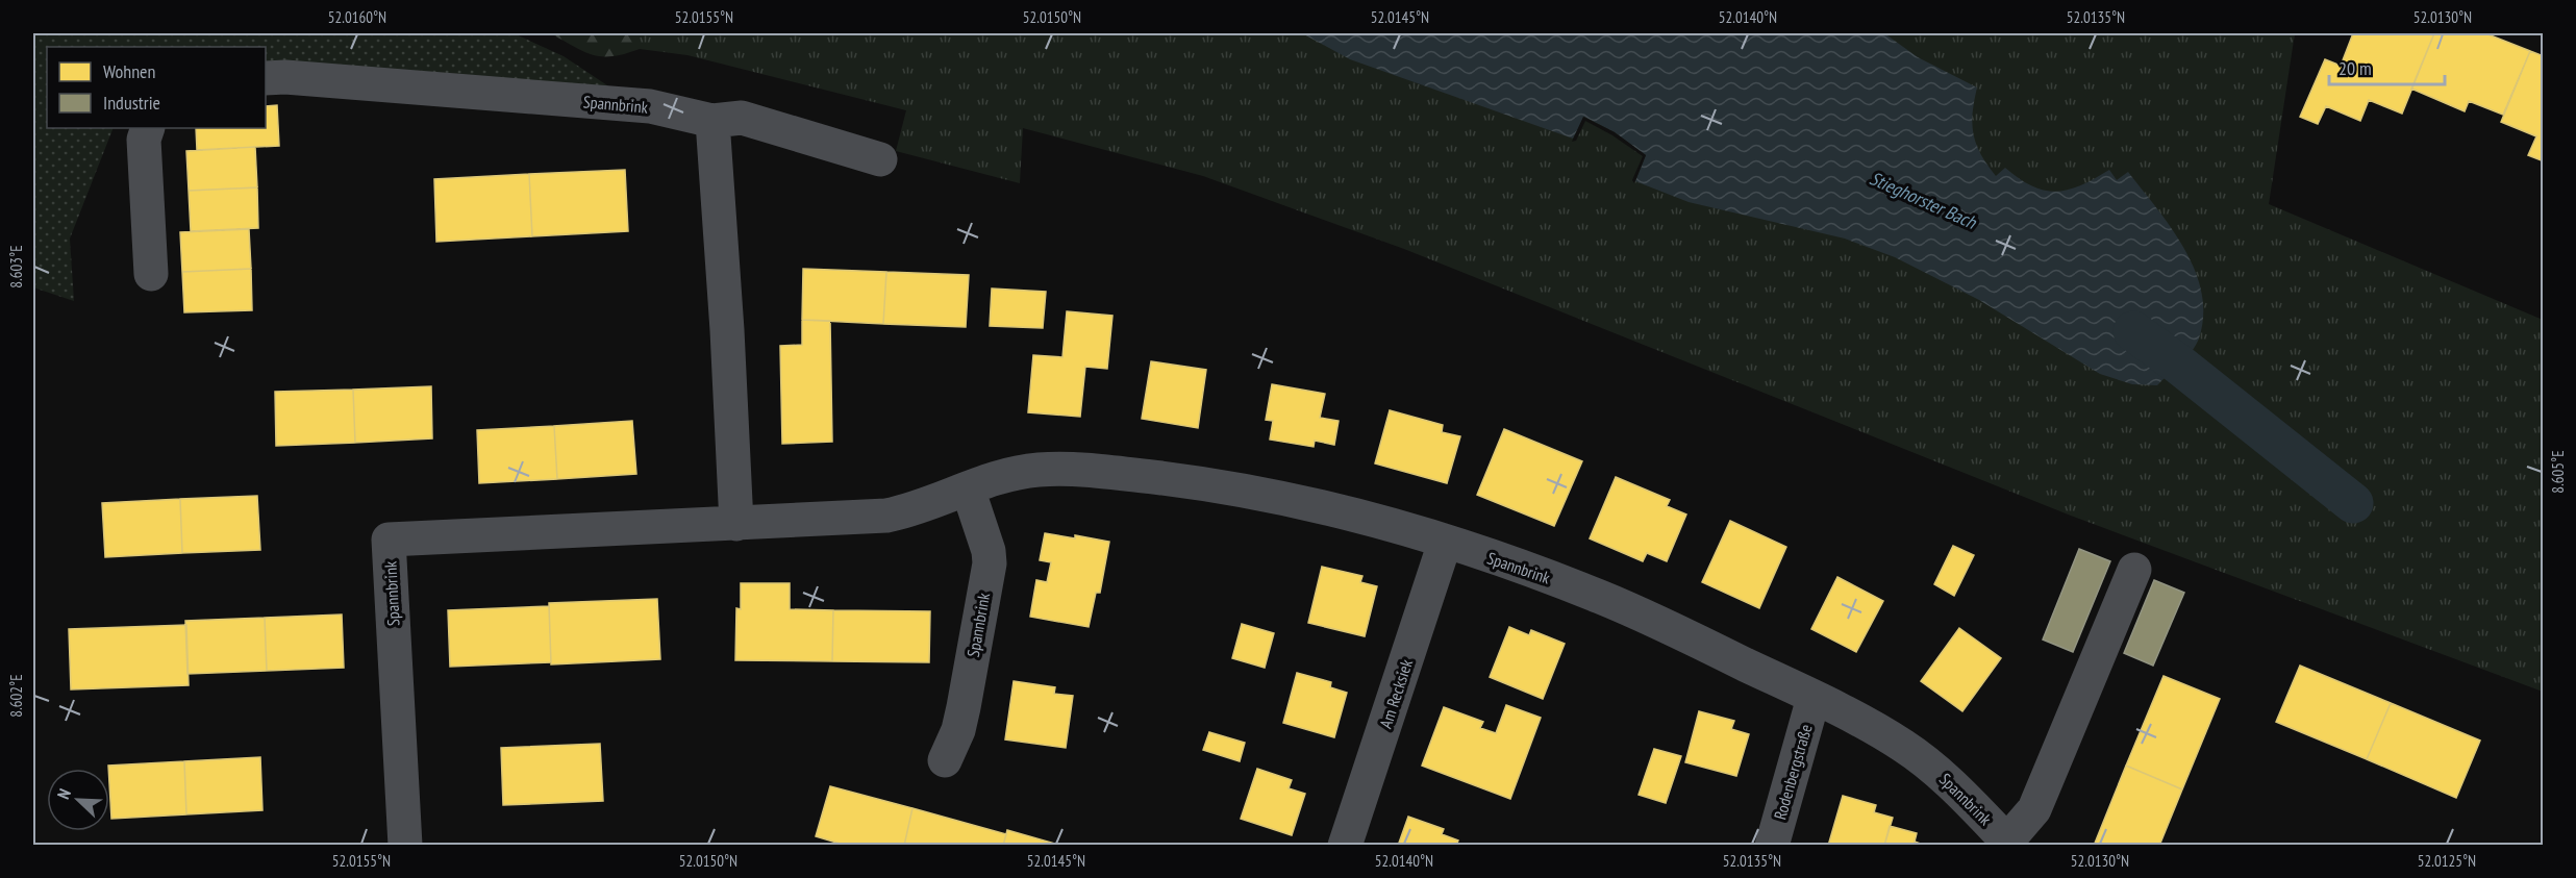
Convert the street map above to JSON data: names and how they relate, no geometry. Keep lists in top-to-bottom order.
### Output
{
  "streets": {
    "street": ["Spannbrink", "Am Recksiek", "Rodenbergstraße"]
  },
  "crossings": [
    ["Spannbrink", "Am Recksiek"],
    ["Spannbrink", "Rodenbergstraße"]
  ],
  "water": ["Stieghorster Bach"],
  "legend": ["Wohnen", "Industrie"],
  "scale_bar": "20 m",
  "north": "top left",
  "coordinates": [
    "52.0160°N",
    "52.0155°N",
    "52.0150°N",
    "52.0145°N",
    "52.0140°N",
    "52.0135°N",
    "52.0130°N",
    "8.603°E",
    "8.605°E",
    "8.602°E",
    "52.0125°N"
  ]
}
